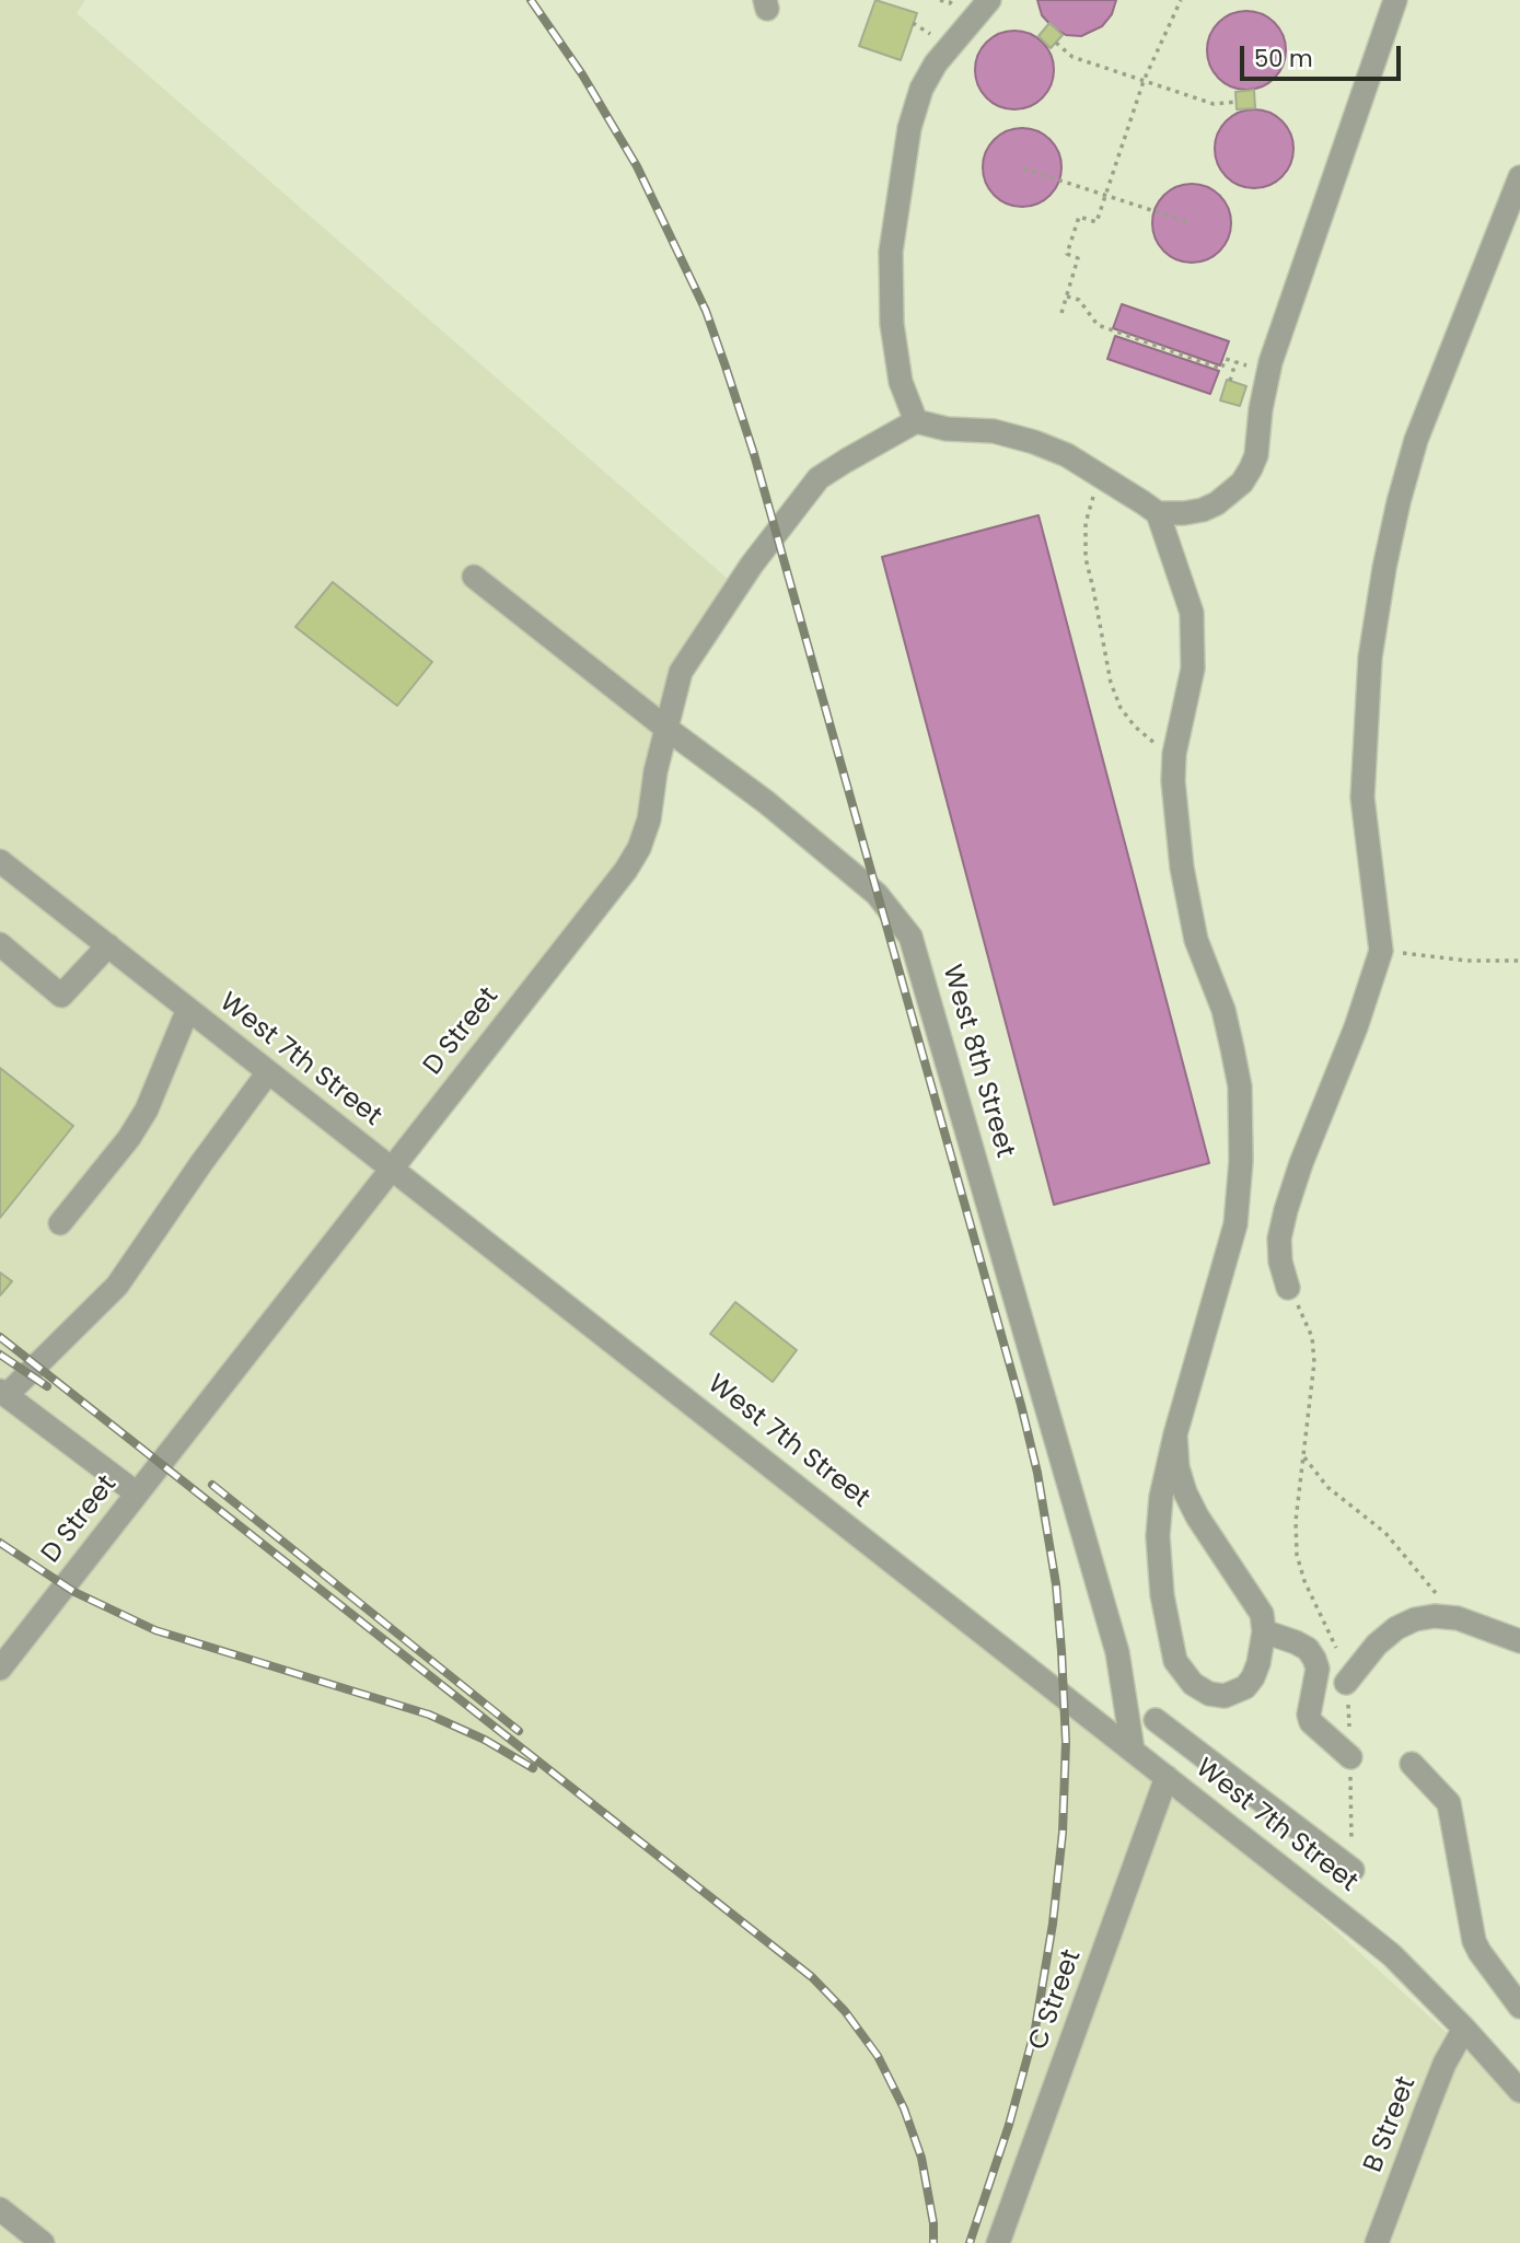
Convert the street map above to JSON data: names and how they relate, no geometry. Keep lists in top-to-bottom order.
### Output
{
  "streets": {
    "street": [
      "D Street",
      "West 7th Street",
      "West 8th Street",
      "C Street",
      "B Street"
    ]
  },
  "crossings": [
    ["D Street", "West 7th Street"],
    ["D Street", "West 8th Street"],
    ["West 7th Street", "West 8th Street"],
    ["West 7th Street", "C Street"],
    ["West 7th Street", "B Street"]
  ],
  "scale_bar": "50 m"
}
